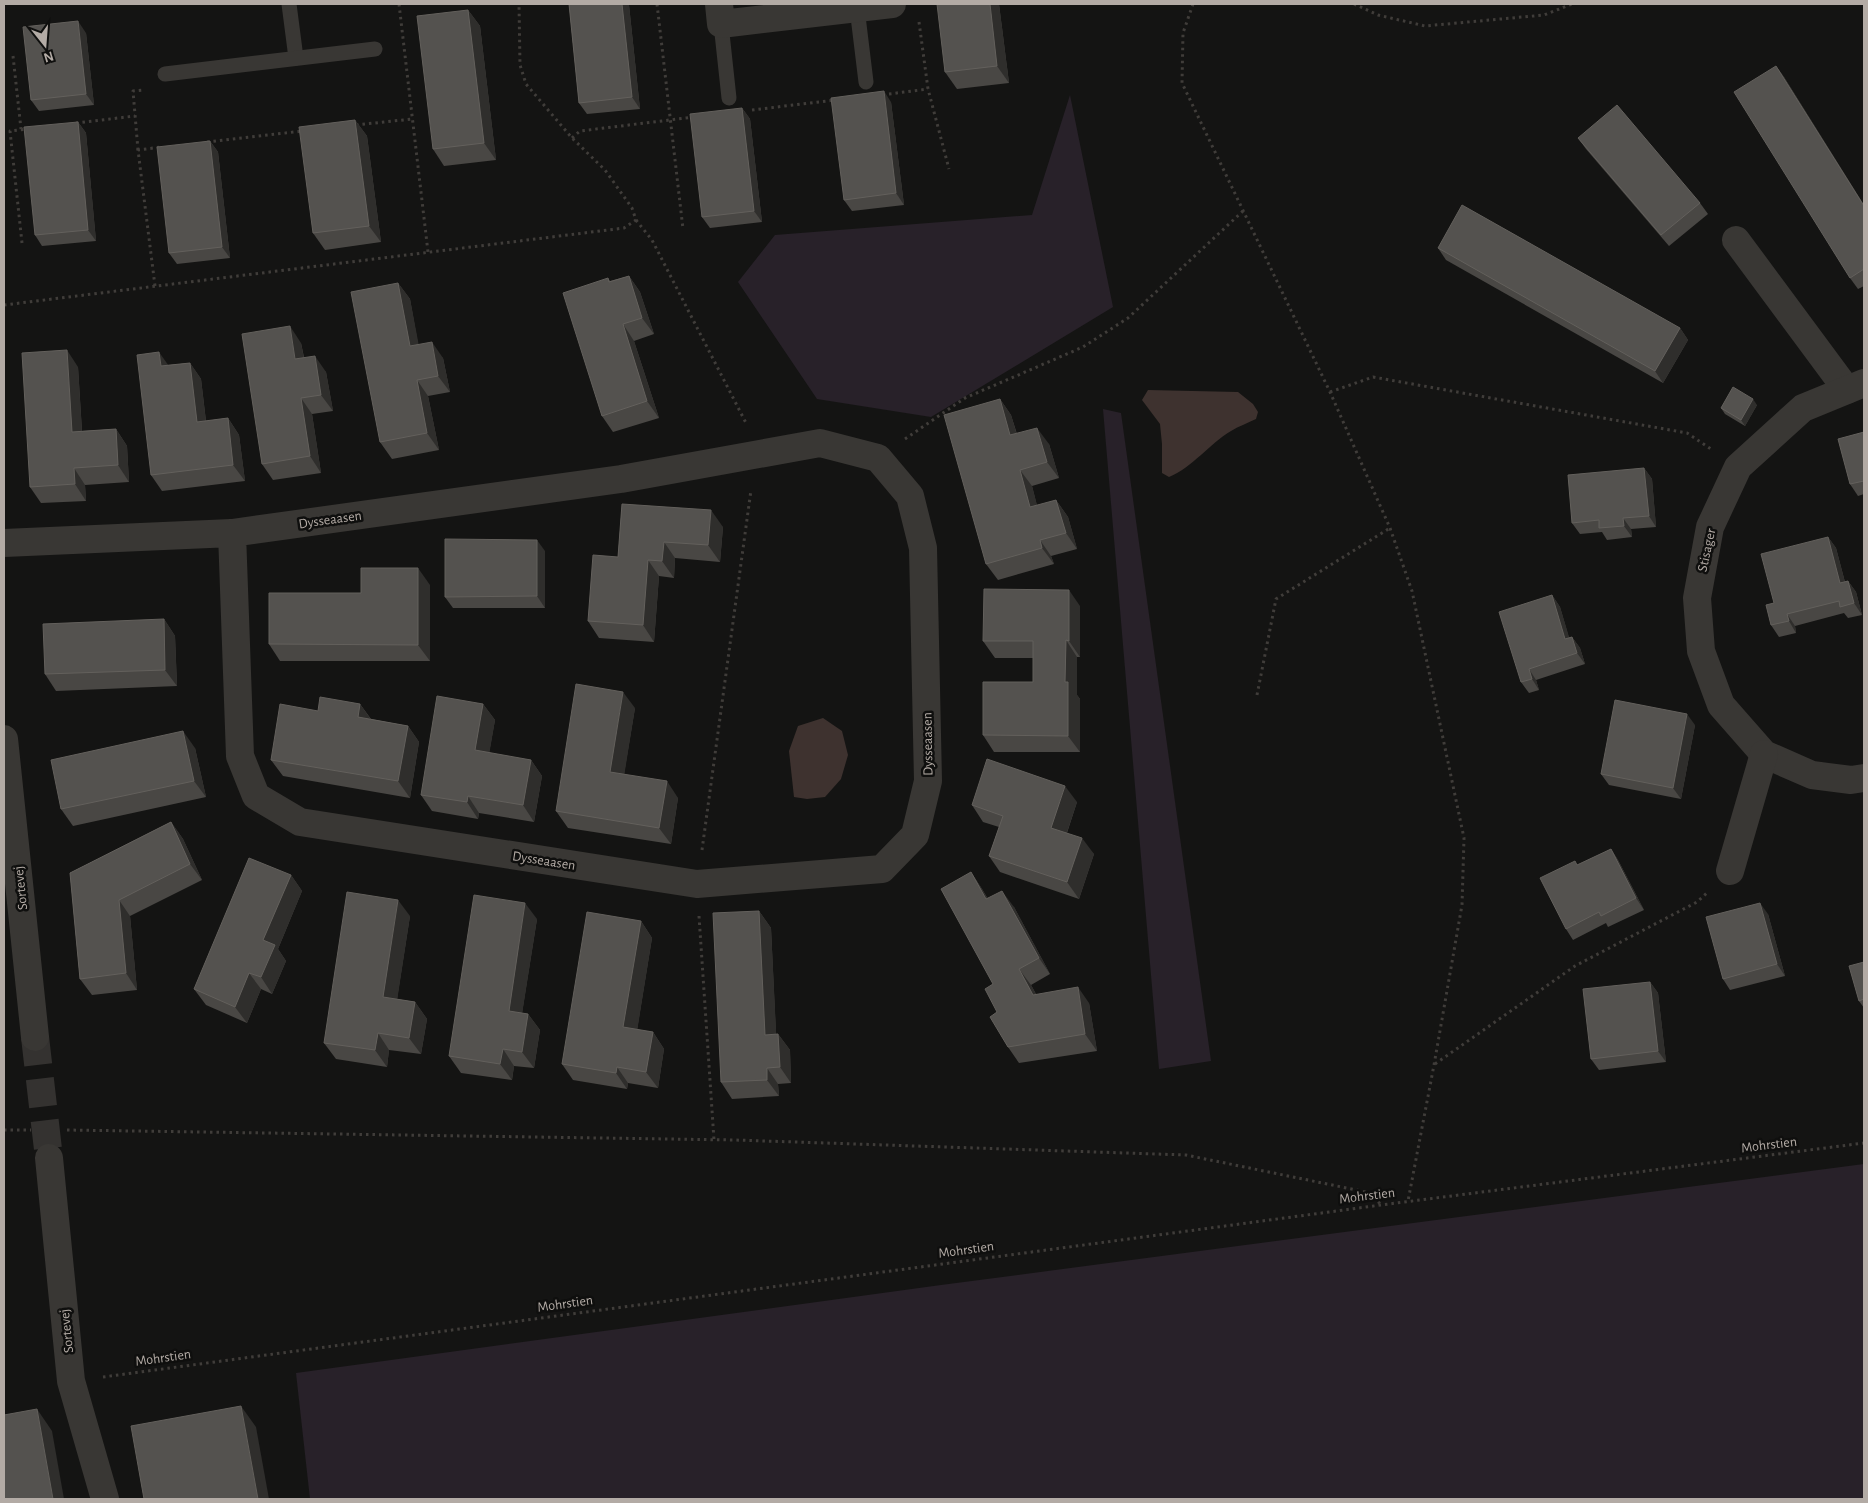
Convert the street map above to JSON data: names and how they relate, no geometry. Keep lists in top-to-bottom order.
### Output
{
  "streets": {
    "street": ["Dysseaasen", "Stisager", "Sortevej"],
    "path": ["Mohrstien"]
  },
  "crossings": [
    ["Sortevej", "Mohrstien"]
  ],
  "north": "bottom"
}
